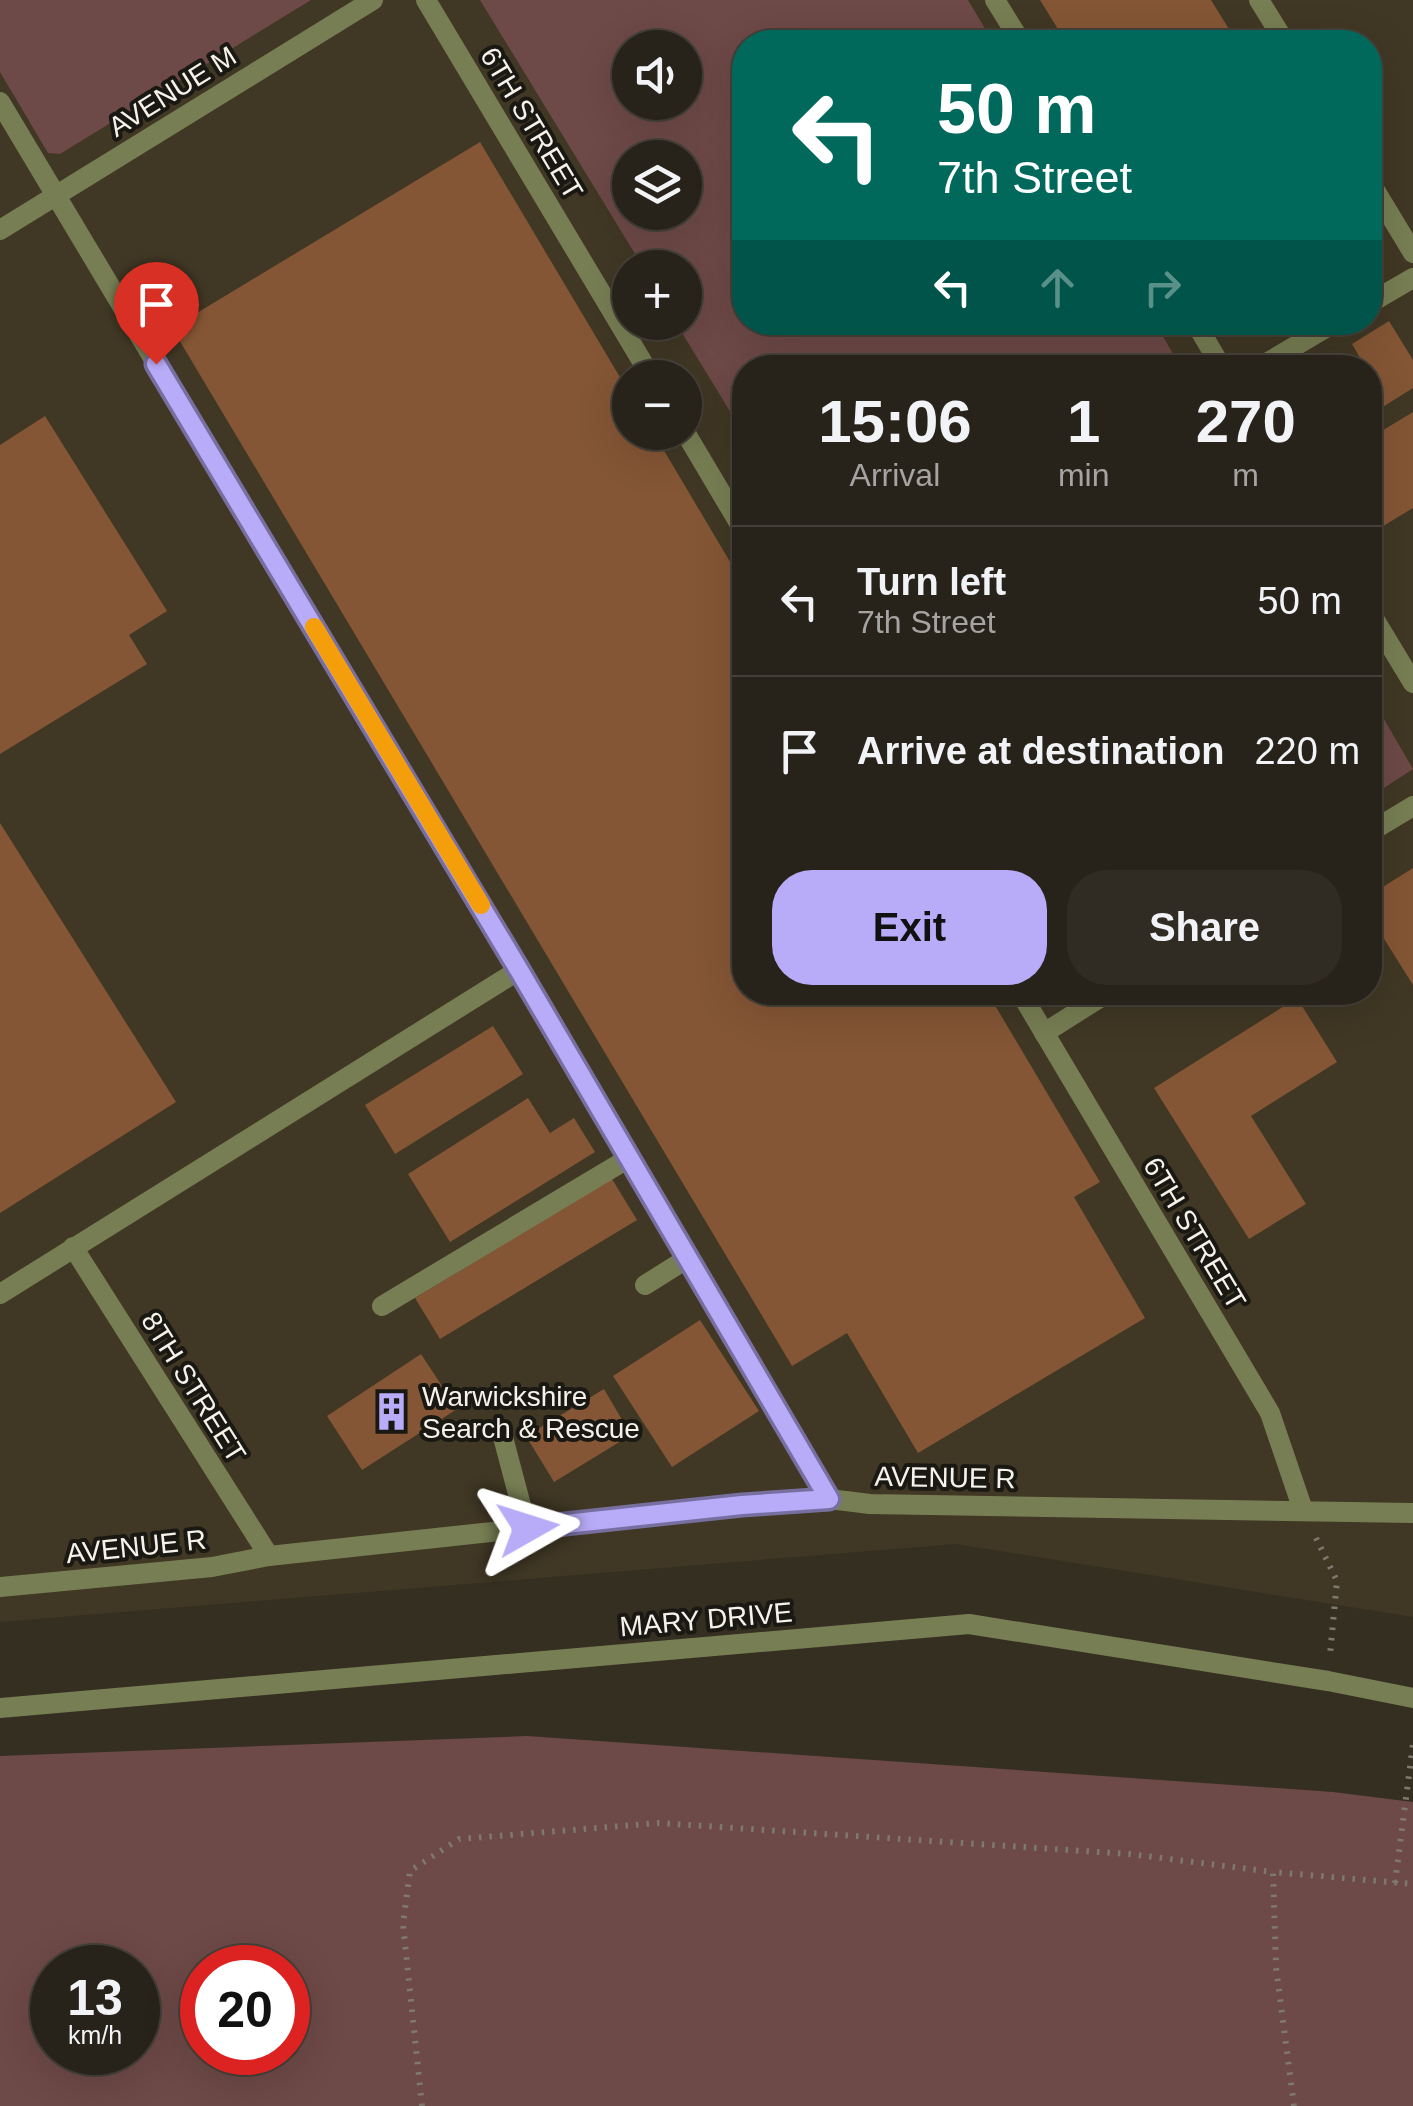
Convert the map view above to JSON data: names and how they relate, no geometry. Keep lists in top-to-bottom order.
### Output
{
  "streets": {
    "lane": [
      "AVENUE M",
      "6TH STREET",
      "8TH STREET",
      "AVENUE R",
      "MARY DRIVE"
    ]
  },
  "crossings": [
    ["6TH STREET", "AVENUE R"],
    ["8TH STREET", "AVENUE R"]
  ],
  "places": {
    "building": ["Warwickshire Search & Rescue"]
  },
  "page": {
    "map_buttons": ["+", "−"],
    "turn": ["50 m", "7th Street"],
    "eta": [
      "15:06",
      "Arrival",
      "1",
      "min",
      "270",
      "m"
    ],
    "list": [
      {
        "name": "Turn left",
        "note": "7th Street",
        "value": "50 m"
      },
      {
        "name": "Arrive at destination",
        "value": "220 m"
      }
    ],
    "buttons": ["Exit", "Share"],
    "speed": "13 km/h",
    "limit": "20"
  }
}
